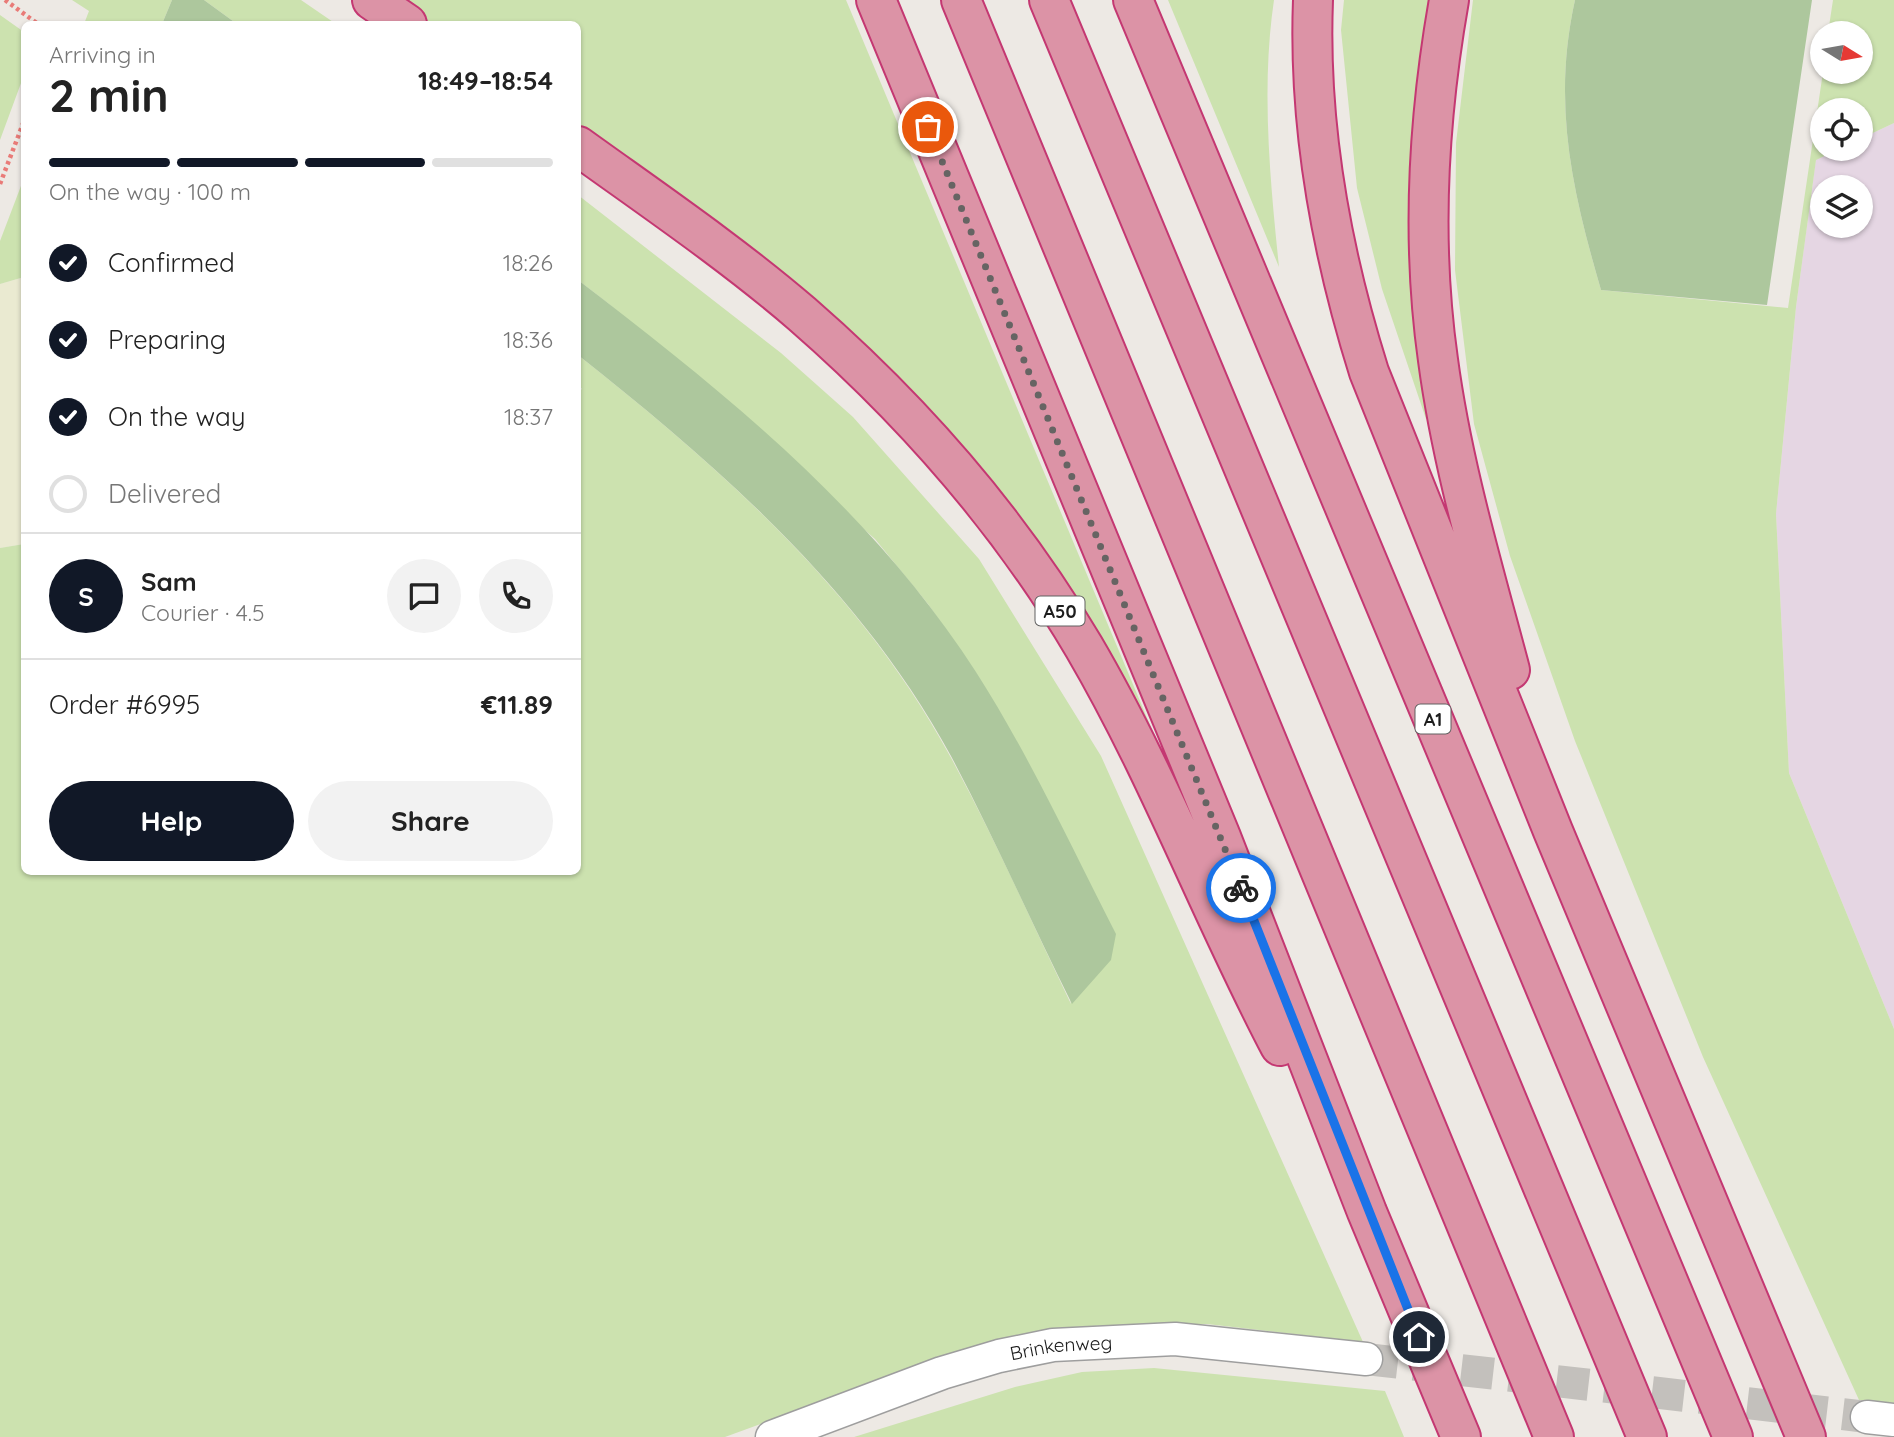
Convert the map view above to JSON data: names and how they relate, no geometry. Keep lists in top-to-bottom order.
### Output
{
  "streets": {
    "highway": ["A50", "A1"],
    "street": ["Brinkenweg"]
  },
  "north": "right",
  "page": {
    "heading": ["2 min", "Arriving in", "18:49–18:54"],
    "panel": [
      "Sam",
      "Courier · 4.5",
      "Order #6995",
      "€11.89"
    ],
    "bar": "On the way · 100 m",
    "list": [
      ["Confirmed", "18:26"],
      ["Preparing", "18:36"],
      ["On the way", "18:37"],
      "Delivered"
    ],
    "round": "S",
    "buttons": ["Help", "Share"]
  }
}
